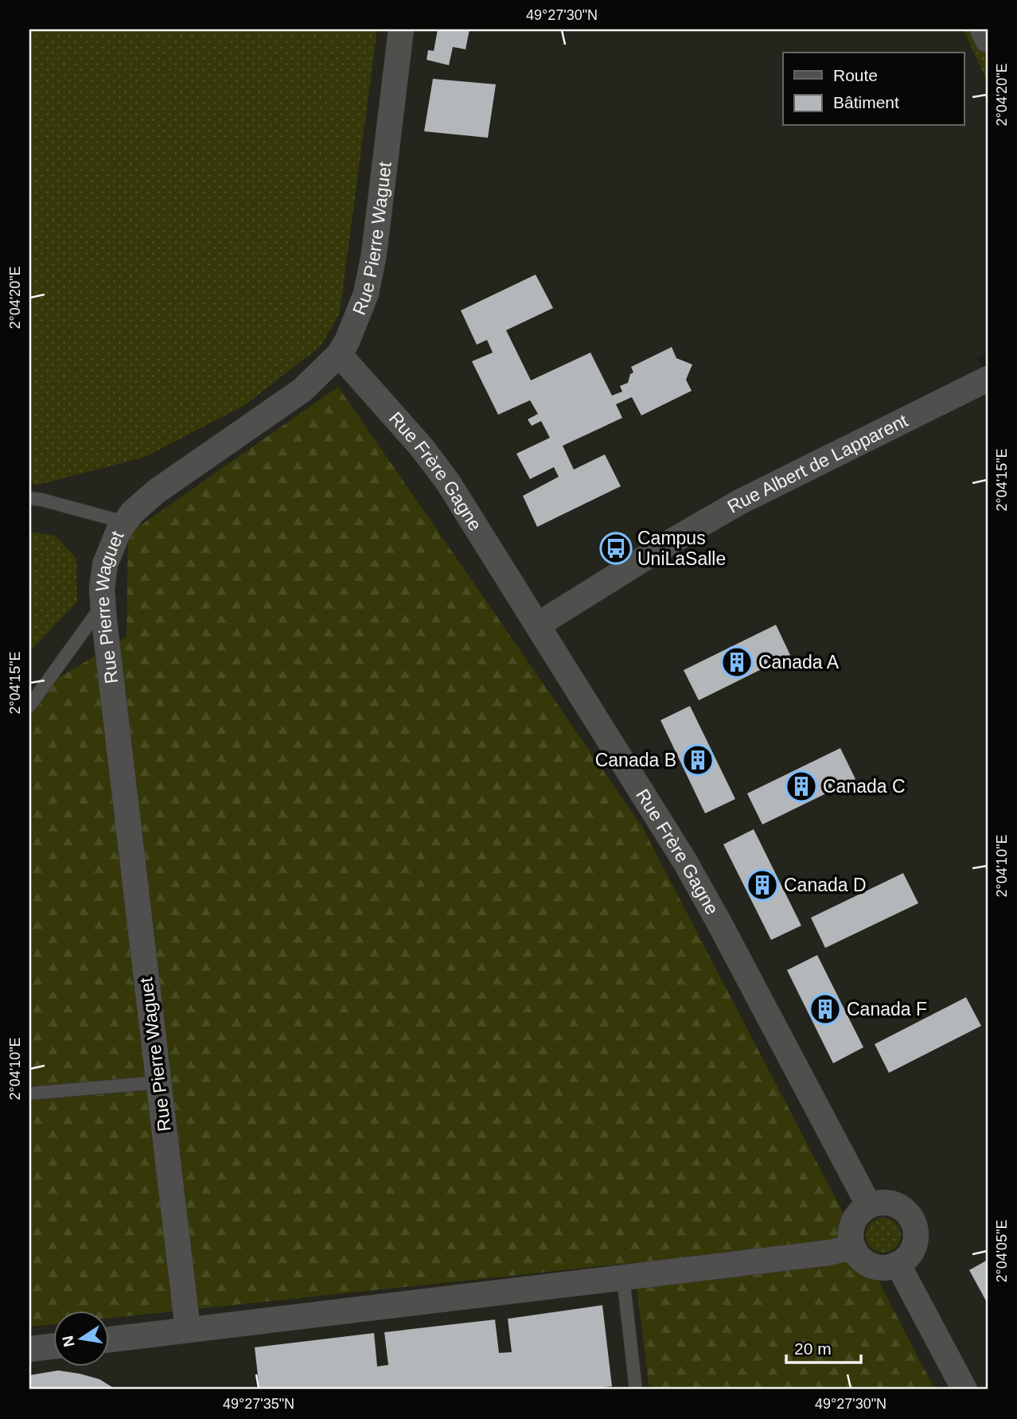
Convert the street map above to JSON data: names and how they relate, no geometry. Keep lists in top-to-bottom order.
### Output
{
  "streets": {
    "street": ["Rue Pierre Waguet", "Rue Albert de Lapparent", "Rue Frère Gagne"]
  },
  "crossings": [
    ["Rue Pierre Waguet", "Rue Frère Gagne"],
    ["Rue Albert de Lapparent", "Rue Frère Gagne"]
  ],
  "places": {
    "bus stop": ["Campus UniLaSalle"],
    "building": [
      "Canada A",
      "Canada B",
      "Canada C",
      "Canada D",
      "Canada F"
    ]
  },
  "legend": ["Route", "Bâtiment"],
  "scale_bar": "20 m",
  "north": "left",
  "coordinates": [
    "49°27'30\"N",
    "2°04'20\"E",
    "2°04'15\"E",
    "2°04'10\"E",
    "2°04'05\"E",
    "49°27'35\"N"
  ]
}
